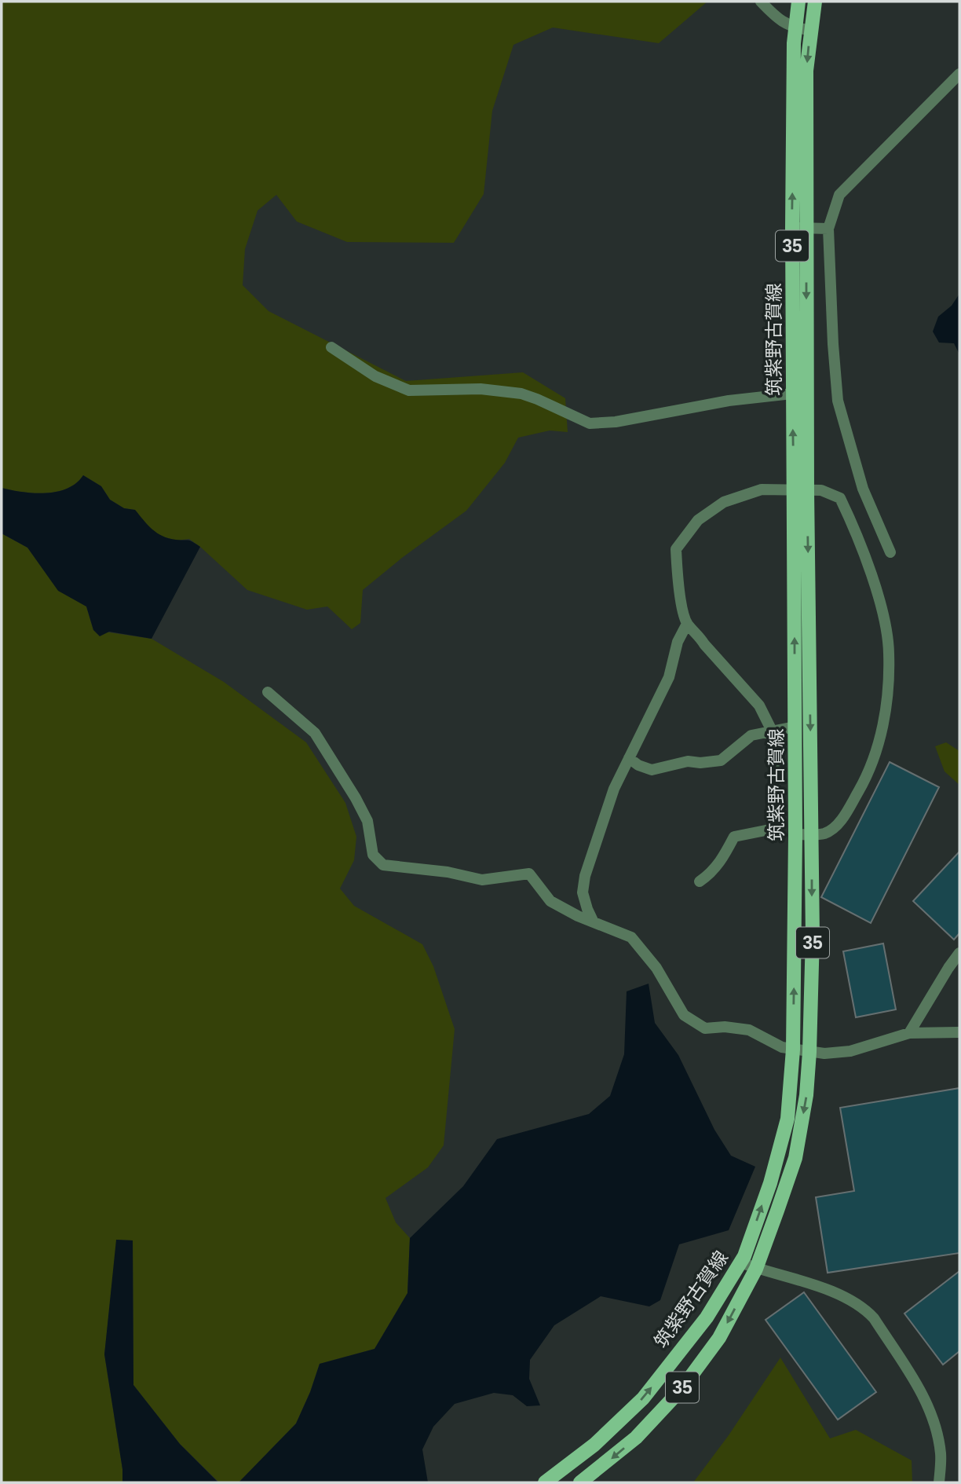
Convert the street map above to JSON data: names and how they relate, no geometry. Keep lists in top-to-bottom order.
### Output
{
  "streets": {
    "main road": ["35", "筑紫野古賀線"]
  }
}
